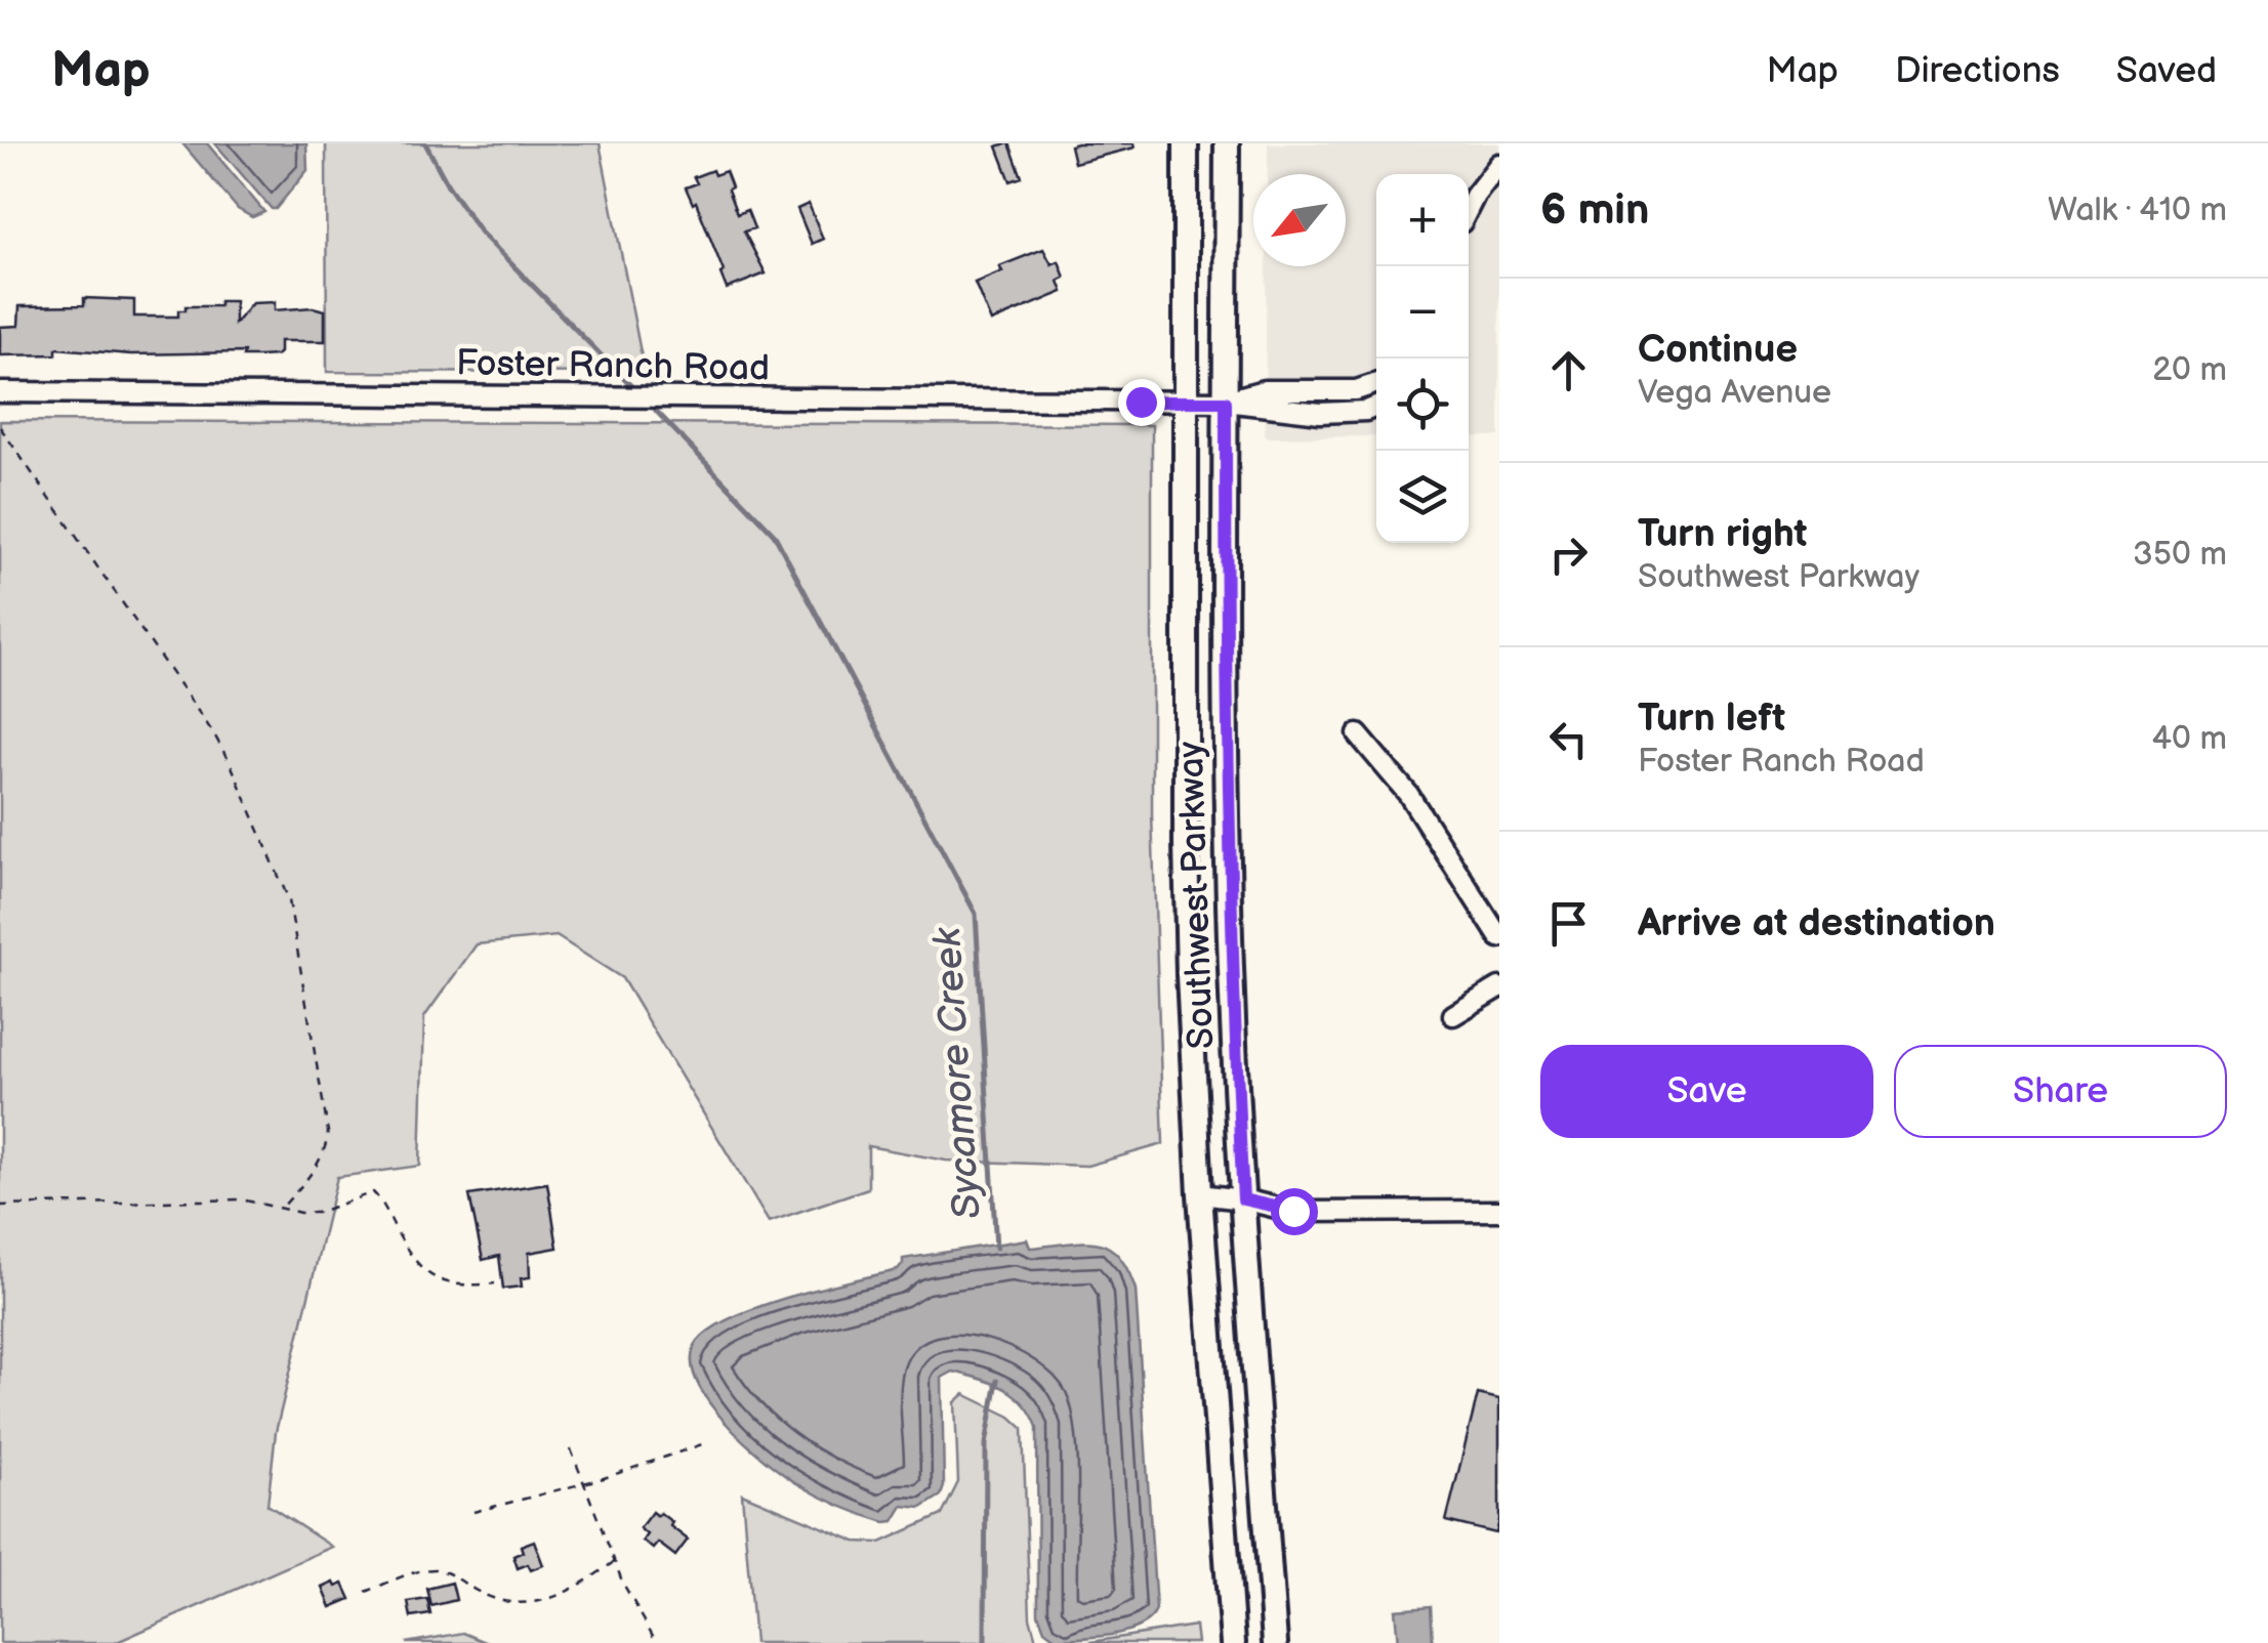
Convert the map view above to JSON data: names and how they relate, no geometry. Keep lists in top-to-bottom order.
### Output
{
  "streets": {
    "main road": ["Southwest Parkway"],
    "street": ["Foster Ranch Road"]
  },
  "crossings": [
    ["Foster Ranch Road", "Southwest Parkway"]
  ],
  "water": ["Sycamore Creek"],
  "north": "bottom left",
  "page": {
    "header": "Map",
    "nav": ["Map", "Directions", "Saved"],
    "heading": ["6 min", "Walk · 410 m"],
    "map_buttons": ["+", "−"],
    "list": [
      ["Continue", "Vega Avenue", "20 m"],
      ["Turn right", "Southwest Parkway", "350 m"],
      ["Turn left", "Foster Ranch Road", "40 m"],
      "Arrive at destination"
    ],
    "buttons": ["Save", "Share"]
  }
}
